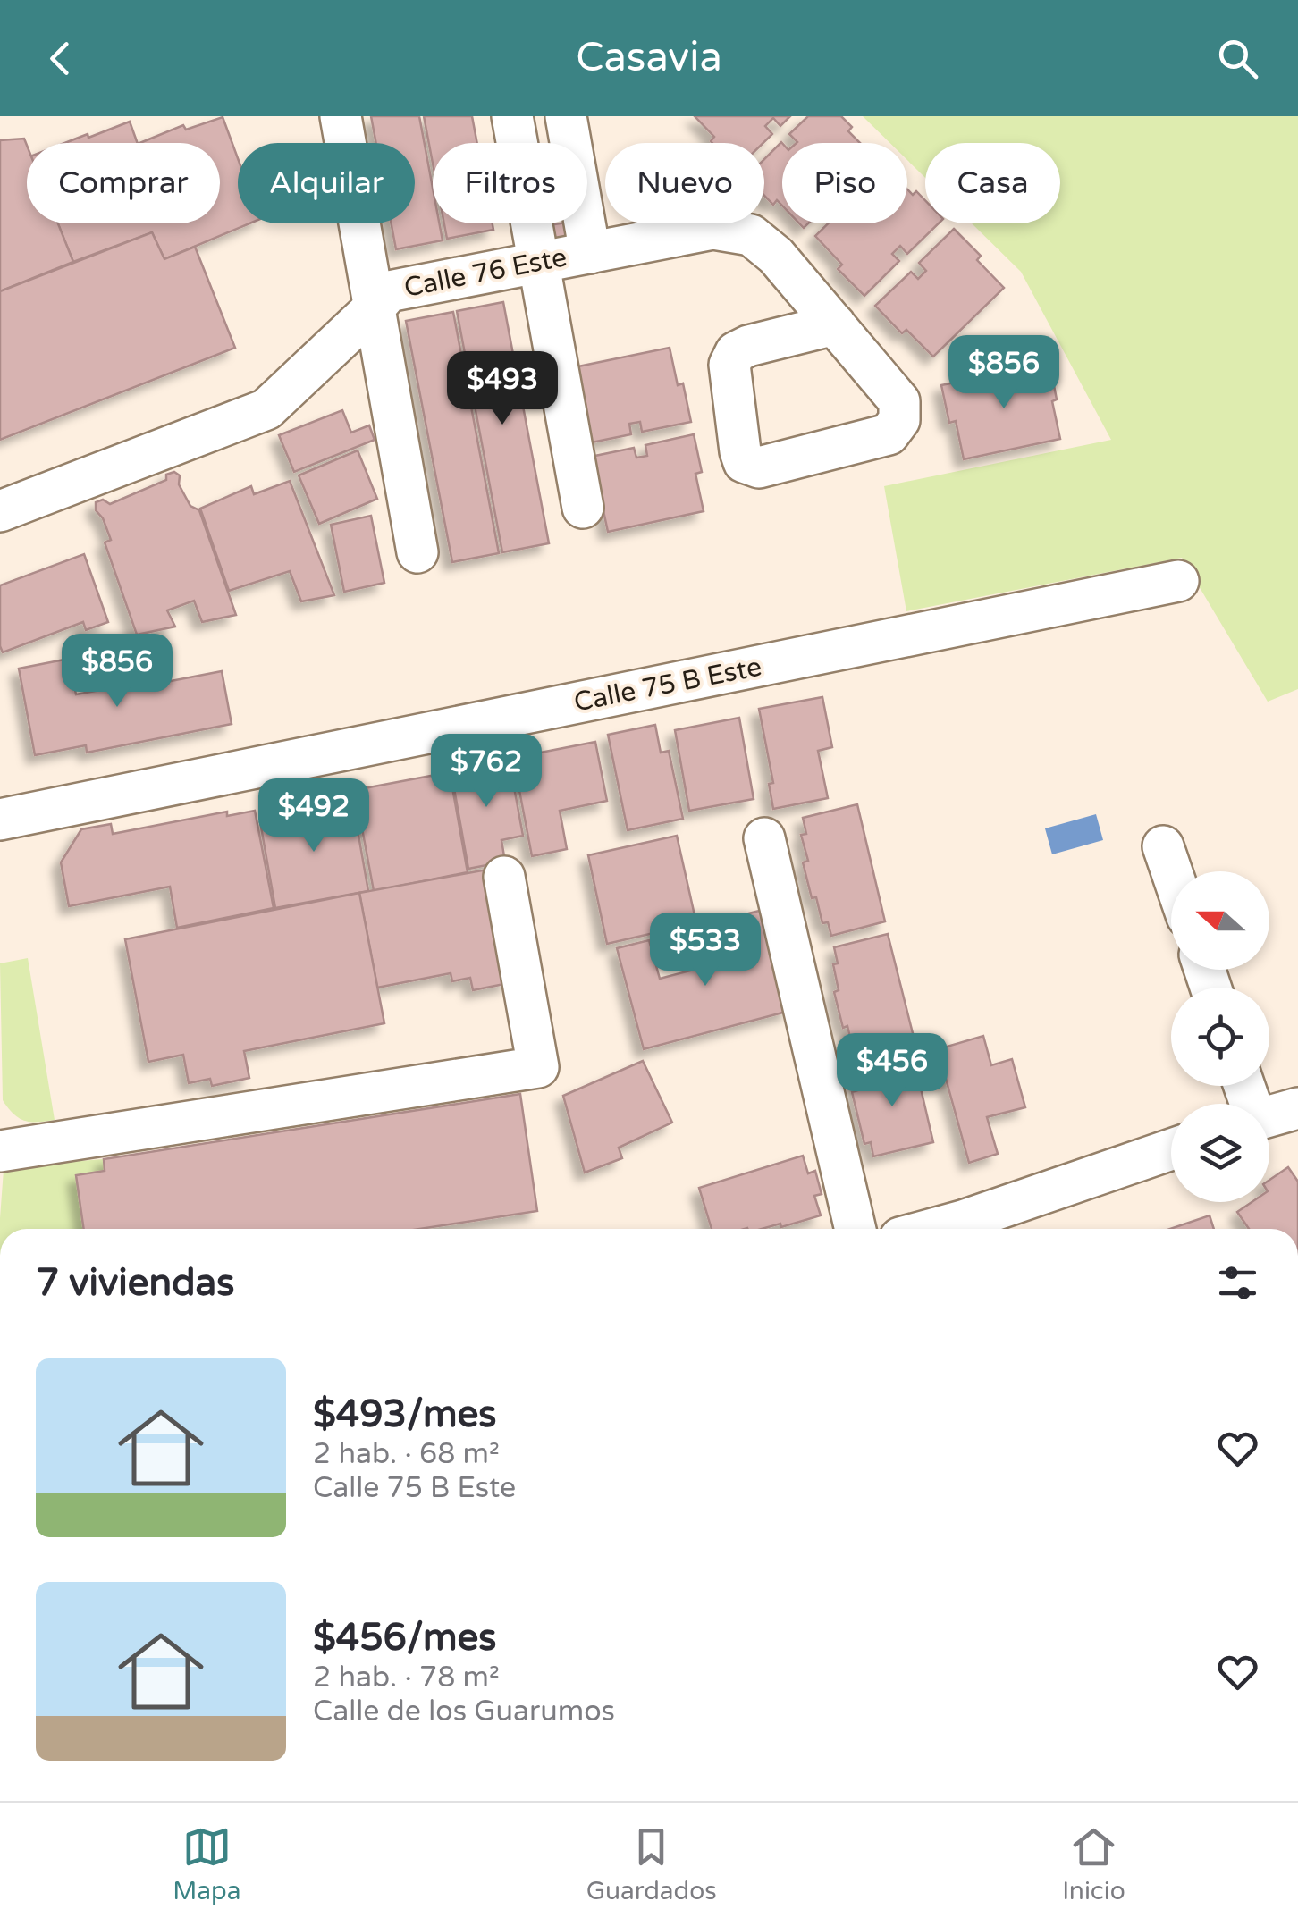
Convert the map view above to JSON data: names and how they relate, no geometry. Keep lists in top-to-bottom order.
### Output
{
  "streets": {
    "street": ["Calle 76 Este", "Calle 75 B Este"]
  },
  "north": "left",
  "page": {
    "header": "Casavia",
    "chip": [
      "Comprar",
      "Alquilar",
      "Filtros",
      "Nuevo",
      "Piso",
      "Casa"
    ],
    "price": [
      "$856",
      "$493",
      "$856",
      "$762",
      "$492",
      "$533",
      "$456"
    ],
    "heading": "7 viviendas",
    "list": [
      {
        "name": "$493/mes",
        "note": "2 hab. · 68 m² · Calle 75 B Este"
      },
      {
        "name": "$456/mes",
        "note": "2 hab. · 78 m² · Calle de los Guarumos"
      }
    ],
    "tabs": ["Mapa", "Guardados", "Inicio"]
  }
}
